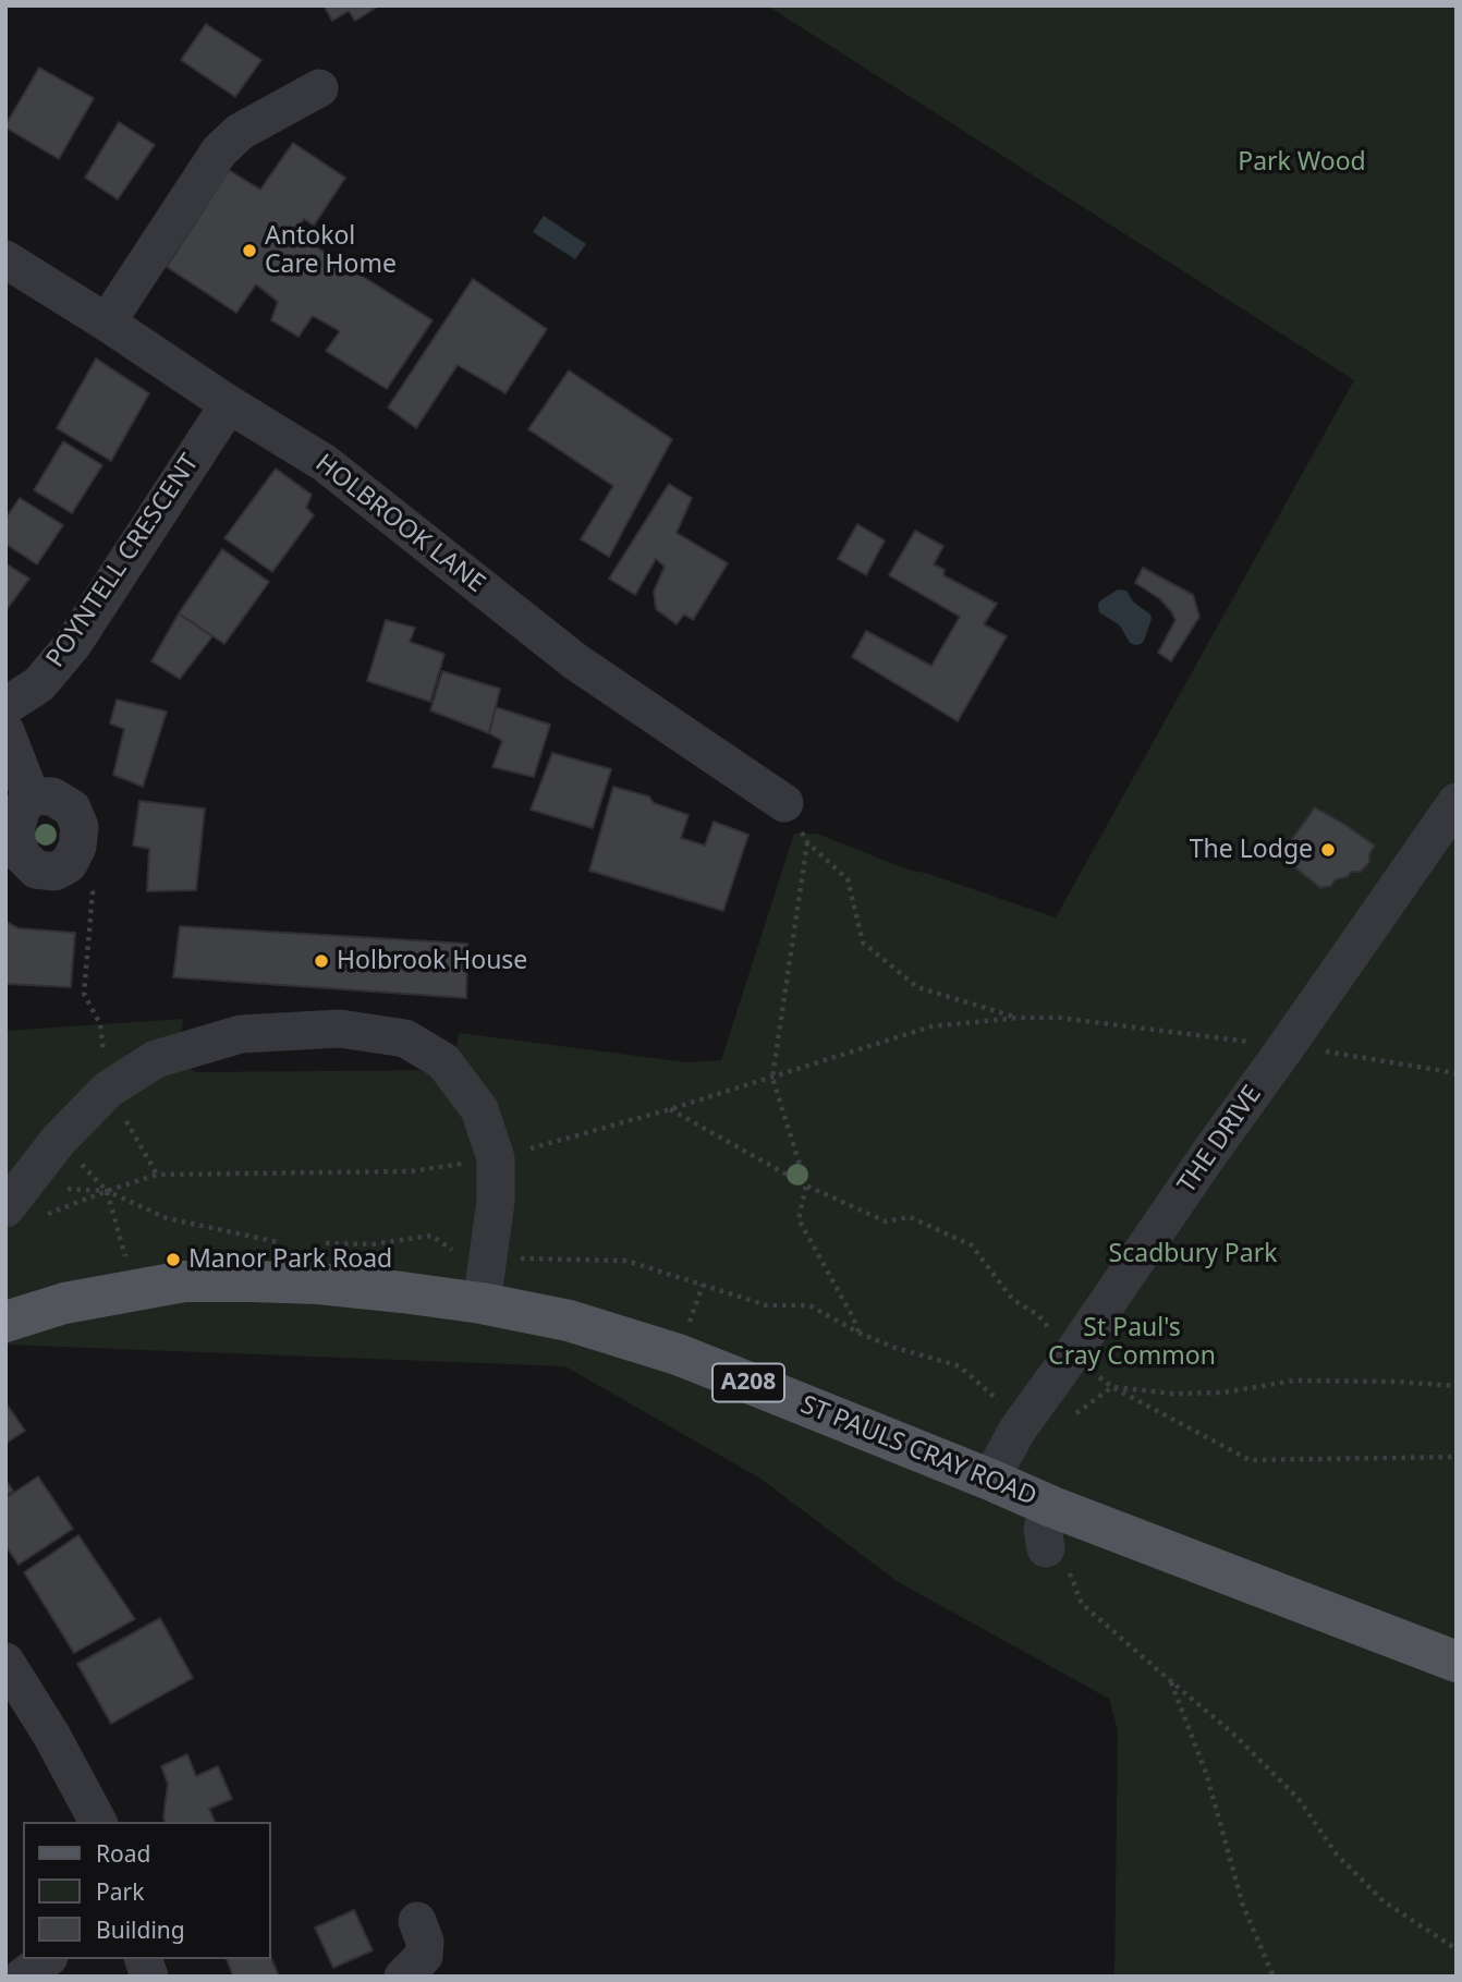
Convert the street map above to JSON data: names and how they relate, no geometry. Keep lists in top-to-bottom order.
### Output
{
  "streets": {
    "main road": ["A208", "ST PAULS CRAY ROAD"],
    "street": ["HOLBROOK LANE", "POYNTELL CRESCENT", "THE DRIVE"]
  },
  "crossings": [
    ["HOLBROOK LANE", "POYNTELL CRESCENT"],
    ["THE DRIVE", "ST PAULS CRAY ROAD"]
  ],
  "parks": ["Park Wood", "Scadbury Park", "St Paul's Cray Common"],
  "places": [
    "Antokol Care Home",
    "The Lodge",
    "Holbrook House",
    "Manor Park Road"
  ],
  "legend": ["Road", "Park", "Building"]
}
